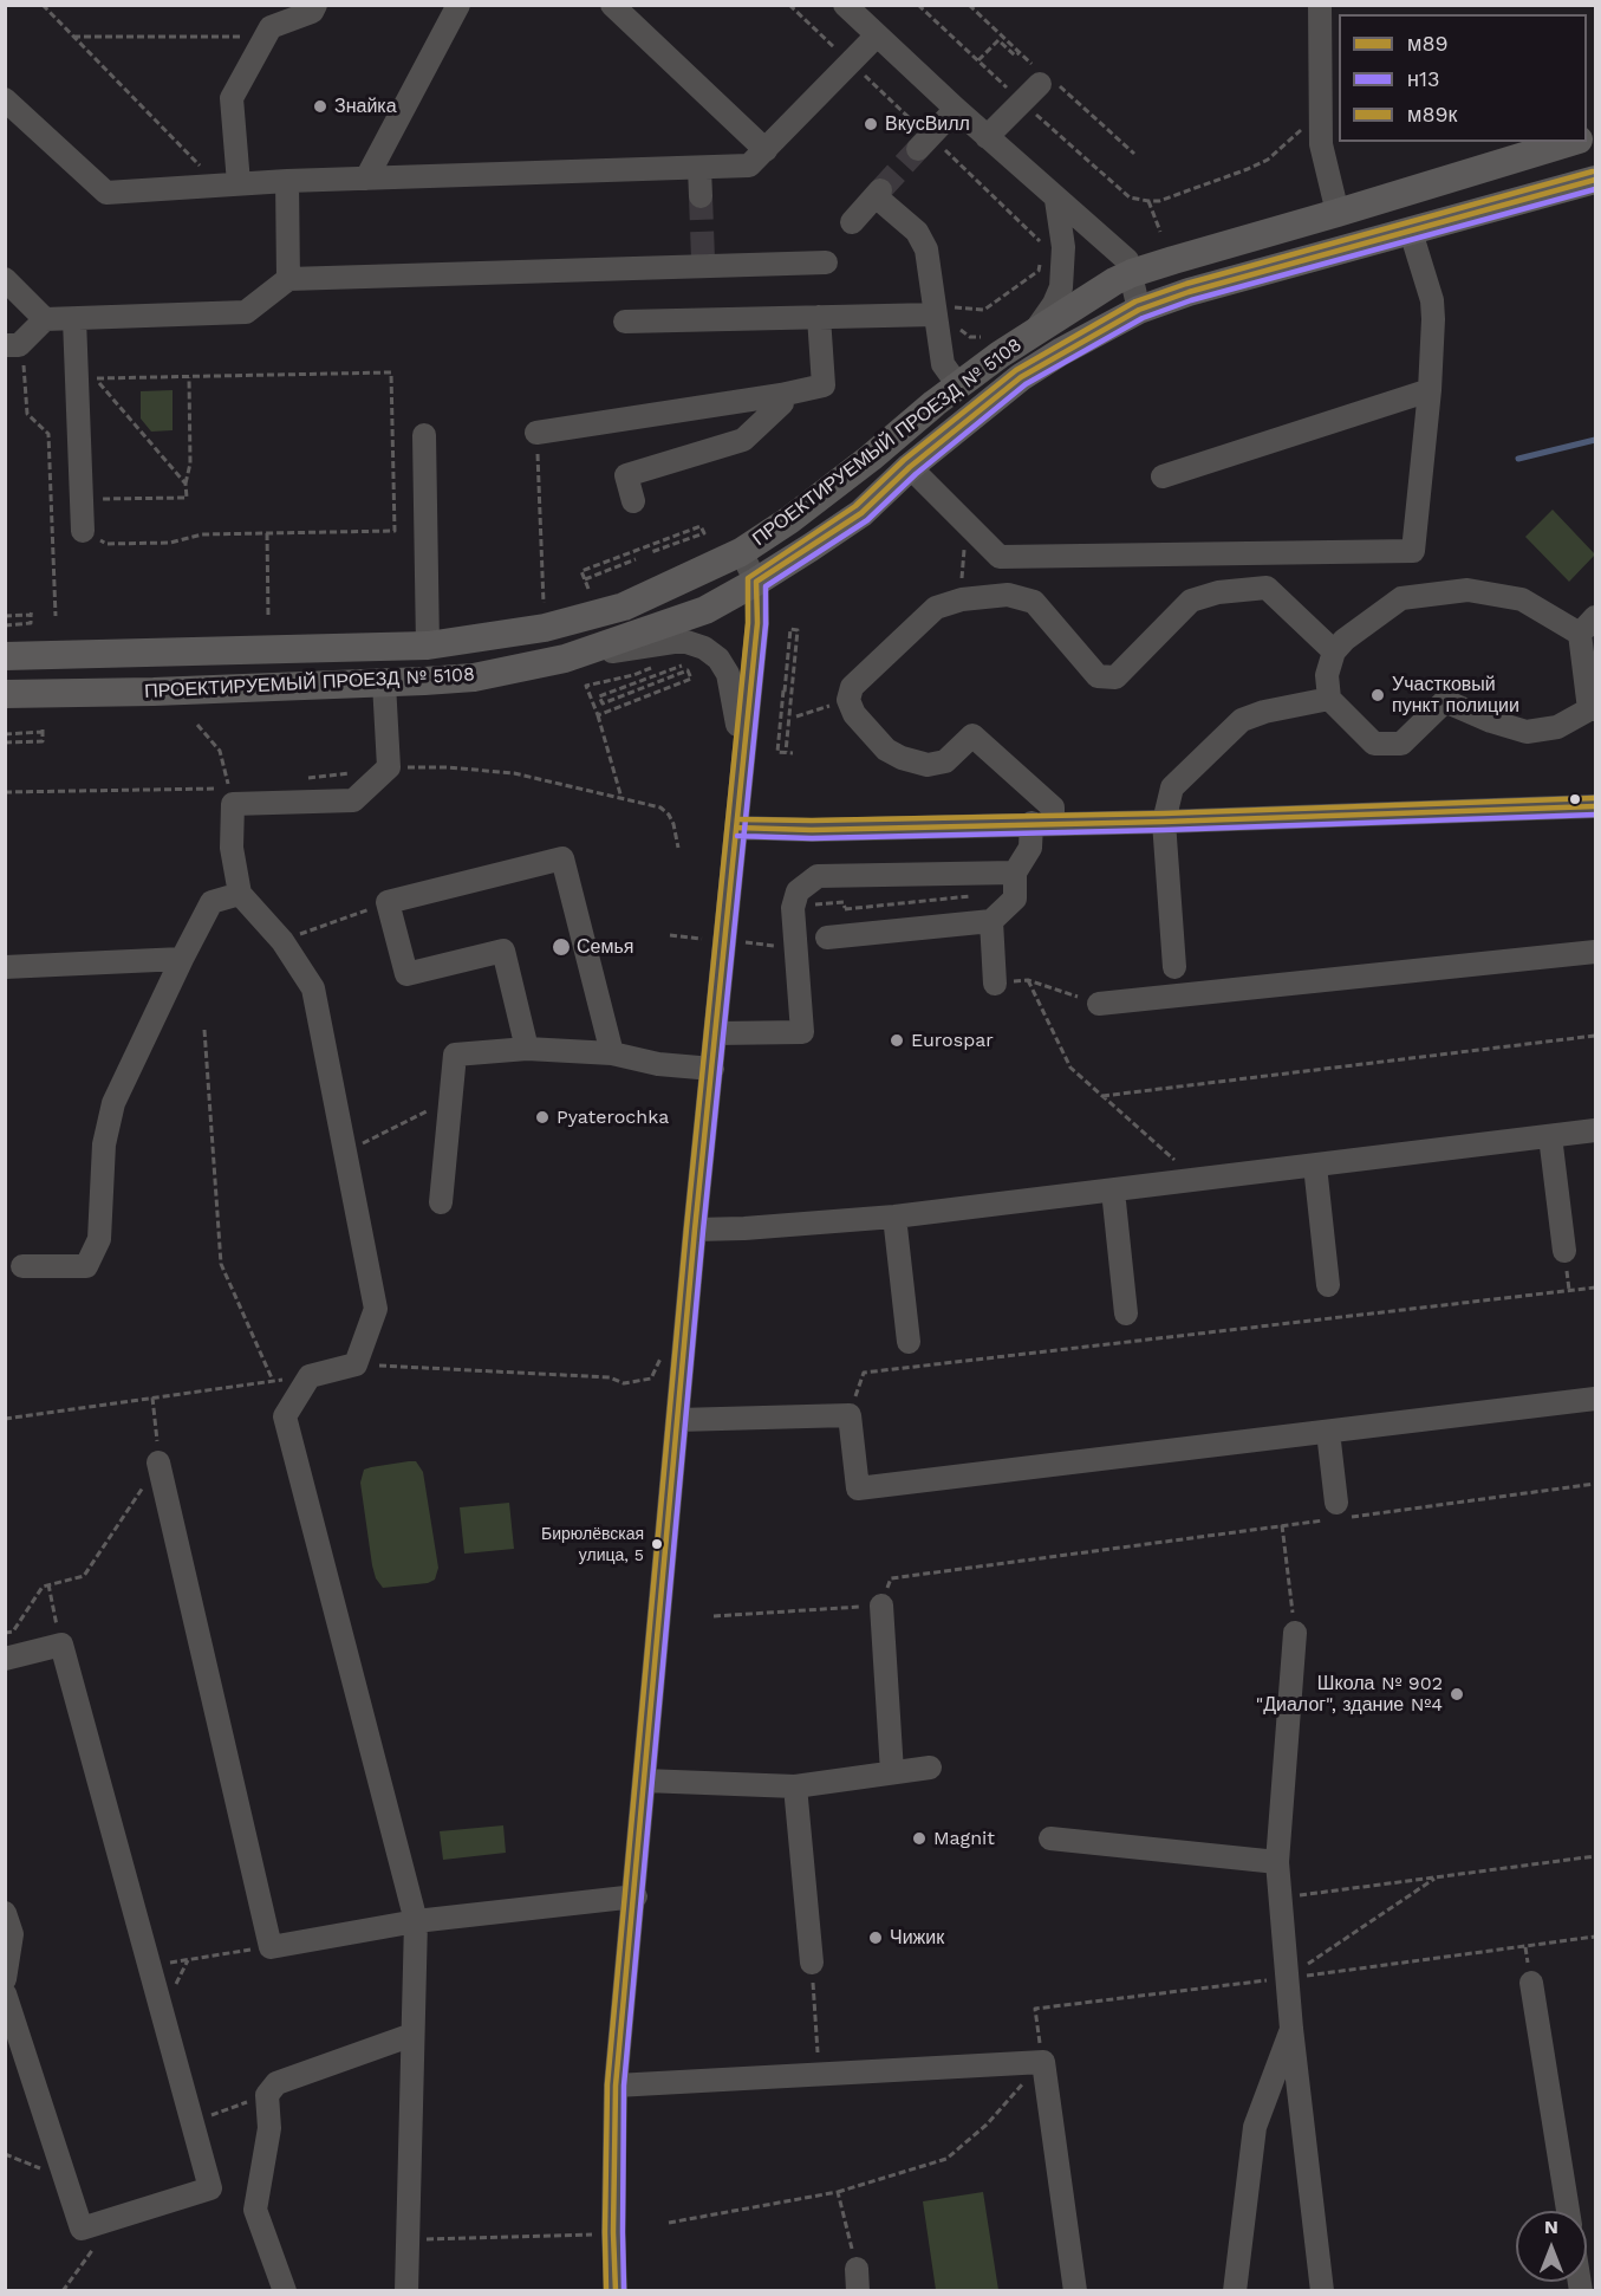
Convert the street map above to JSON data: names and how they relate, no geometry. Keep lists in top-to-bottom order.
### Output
{
  "streets": {
    "main road": ["ПРОЕКТИРУЕМЫЙ ПРОЕЗД № 5108"]
  },
  "places": [
    "Знайка",
    "ВкусВилл",
    "Участковый пункт полиции",
    "Семья",
    "Eurospar",
    "Pyaterochka",
    "Бирюлёвская улица, 5",
    "Школа № 902 \"Диалог\", здание №4",
    "Magnit",
    "Чижик"
  ],
  "lines": ["transit line м89к", "transit line м89", "transit line н13"],
  "legend": ["м89", "н13", "м89к"],
  "north": "top"
}
